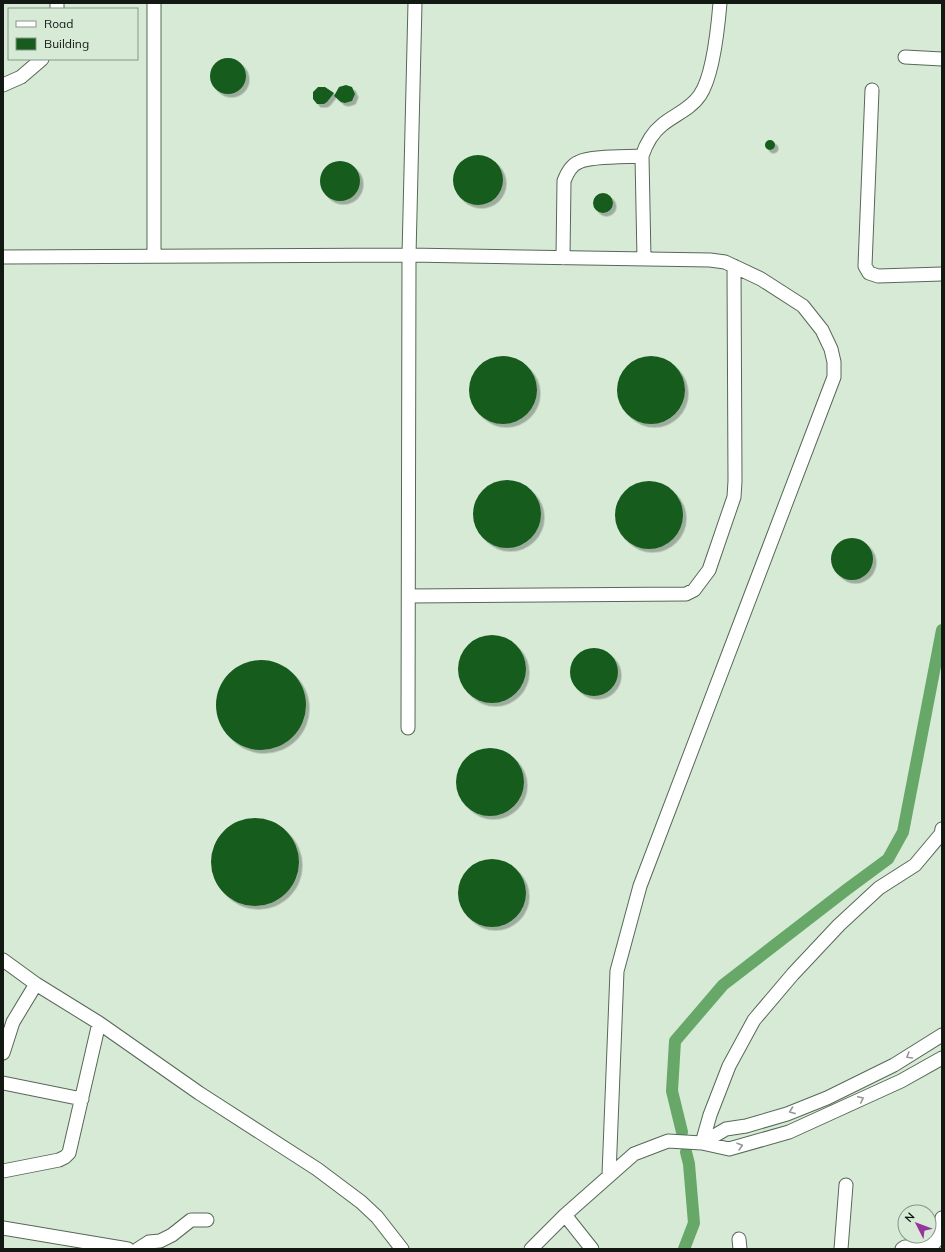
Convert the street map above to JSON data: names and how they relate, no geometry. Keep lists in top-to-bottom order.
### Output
{
  "legend": ["Road", "Building"],
  "north": "top left"
}
